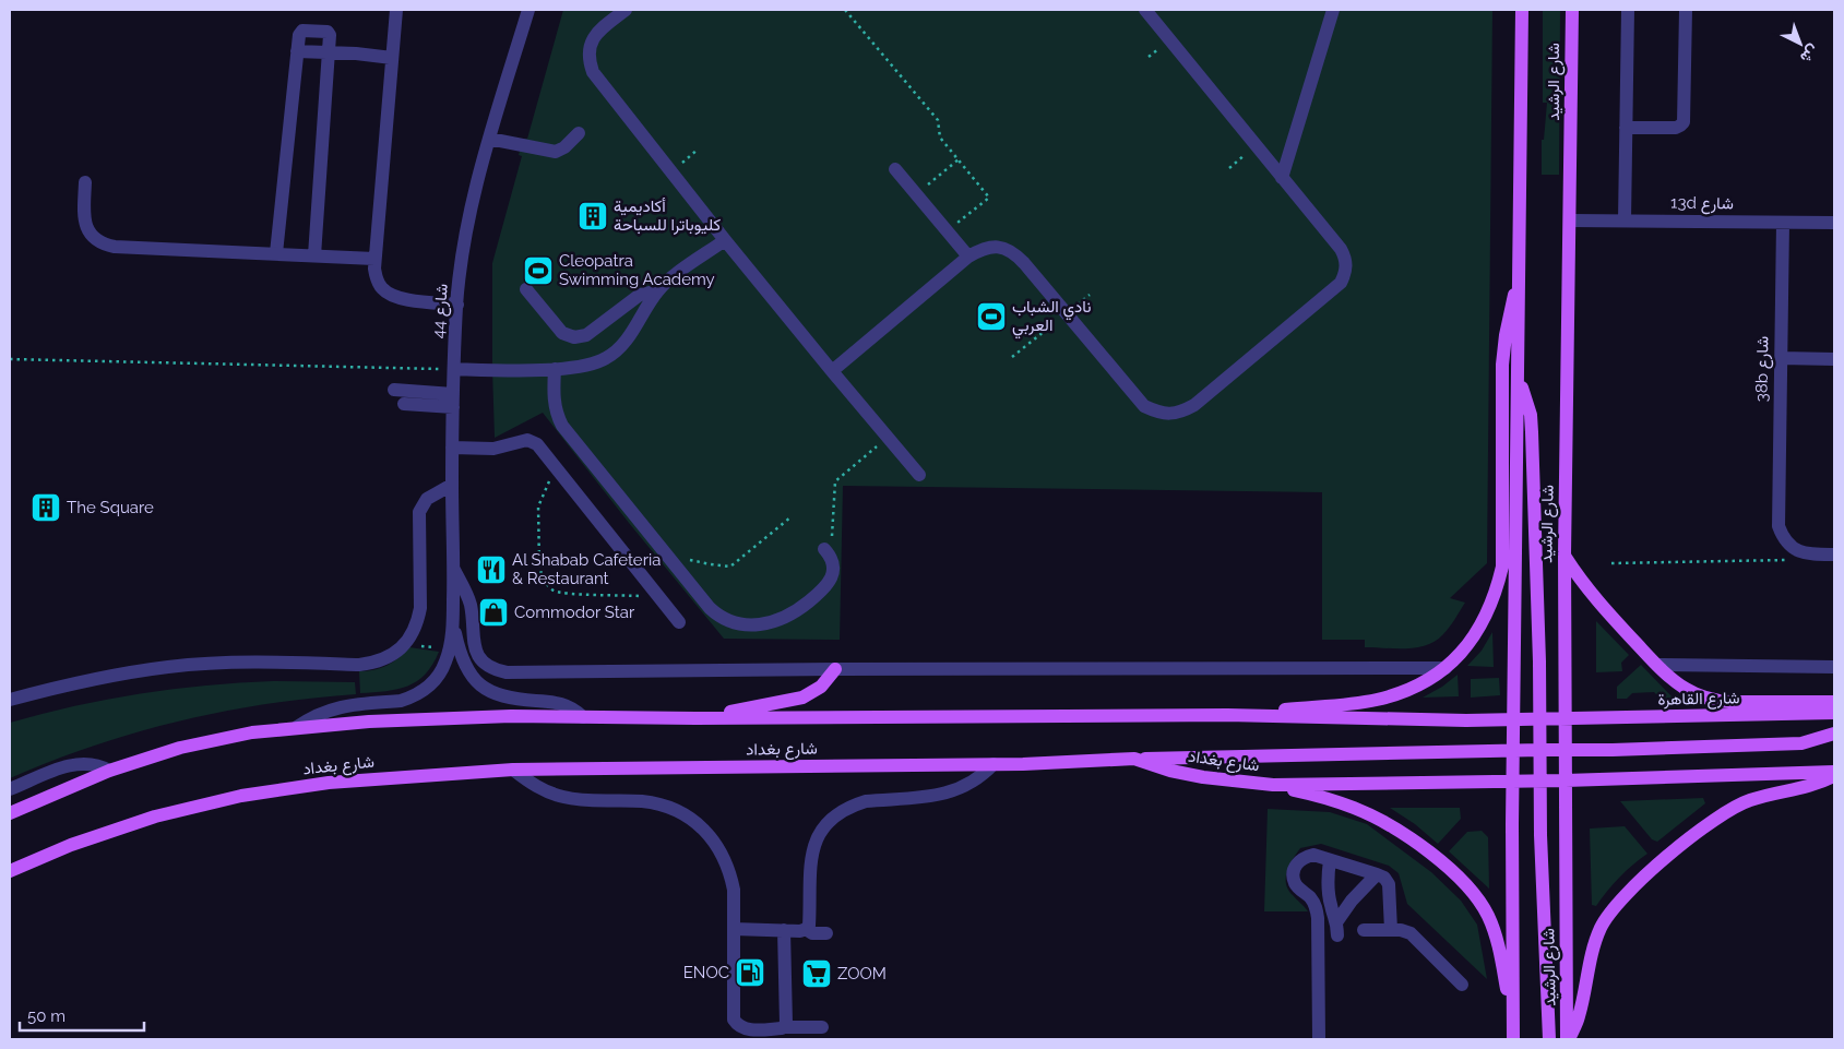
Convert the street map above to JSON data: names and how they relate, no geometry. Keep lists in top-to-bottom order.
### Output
{
  "streets": {
    "main road": ["شارع الرشيد", "شارع القاهرة", "شارع بغداد"],
    "street": ["13d شارع", "شارع 44", "38b شارع"]
  },
  "crossings": [
    ["شارع الرشيد", "13d شارع"],
    ["شارع الرشيد", "شارع القاهرة"],
    ["شارع الرشيد", "شارع بغداد"],
    ["13d شارع", "38b شارع"],
    ["شارع 44", "شارع بغداد"],
    ["شارع القاهرة", "شارع بغداد"]
  ],
  "places": {
    "building": ["أكاديمية كليوباترا للسباحة", "The Square"],
    "sports": ["Cleopatra Swimming Academy", "نادي الشباب العربي"],
    "restaurant": ["Al Shabab Cafeteria & Restaurant"],
    "shop": ["Commodor Star"],
    "fuel station": ["ENOC"],
    "supermarket": ["ZOOM"]
  },
  "scale_bar": "50 m",
  "north": "bottom right"
}
